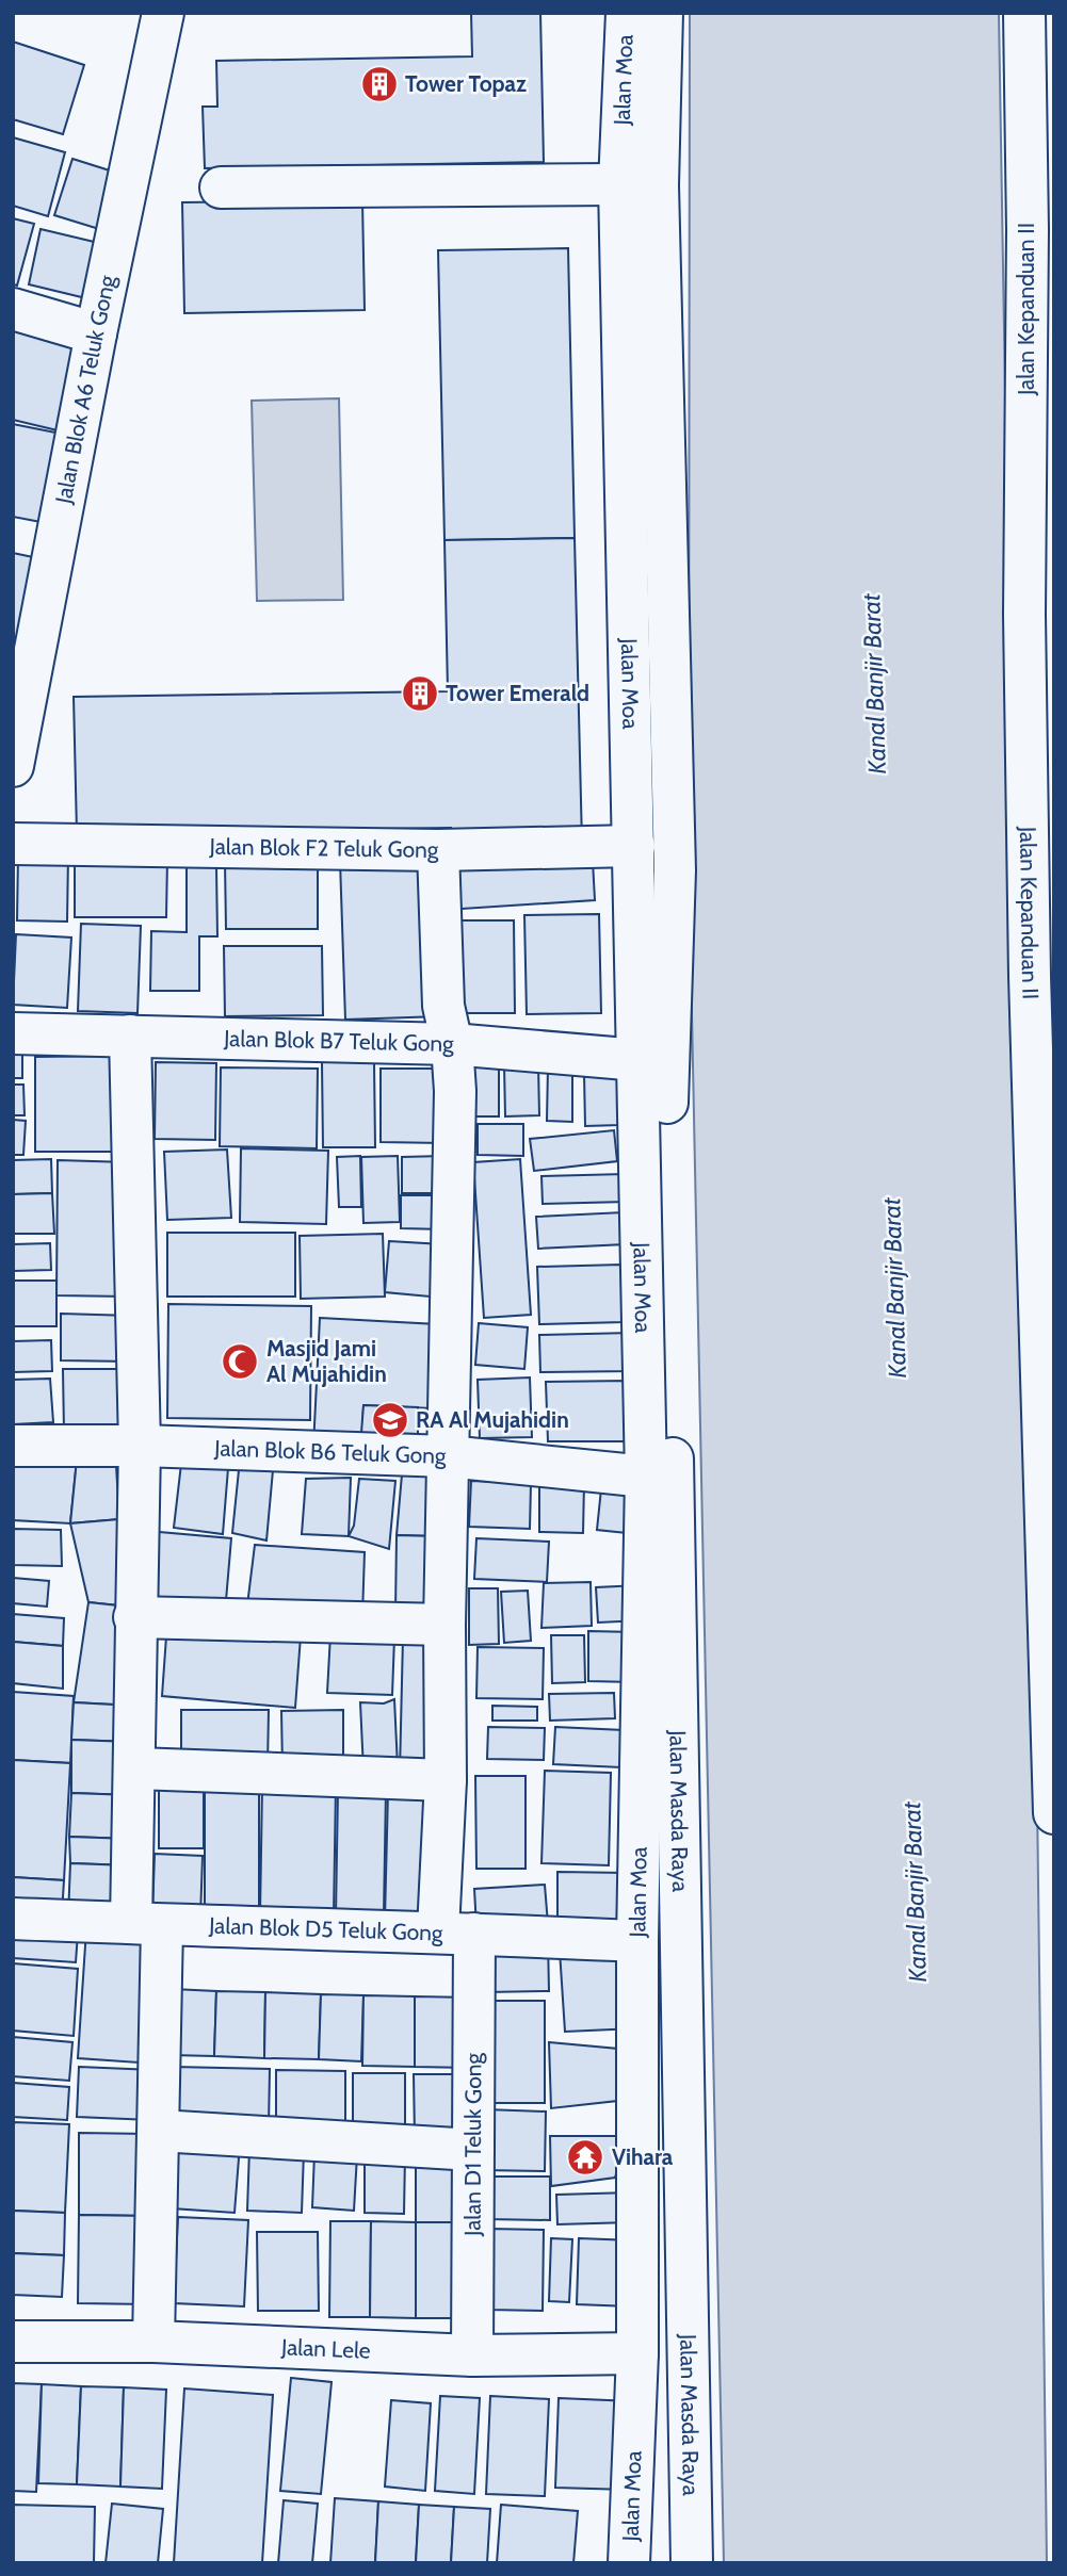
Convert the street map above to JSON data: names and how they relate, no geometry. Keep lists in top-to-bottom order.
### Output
{
  "streets": {
    "street": [
      "Jalan Moa",
      "Jalan Kepanduan II",
      "Jalan Blok A6 Teluk Gong",
      "Jalan Blok F2 Teluk Gong",
      "Jalan Blok B7 Teluk Gong",
      "Jalan Blok B6 Teluk Gong",
      "Jalan Masda Raya",
      "Jalan Blok D5 Teluk Gong",
      "Jalan D1 Teluk Gong",
      "Jalan Lele"
    ]
  },
  "crossings": [
    ["Jalan Moa", "Jalan Blok F2 Teluk Gong"],
    ["Jalan Moa", "Jalan Blok B7 Teluk Gong"],
    ["Jalan Moa", "Jalan Blok B6 Teluk Gong"],
    ["Jalan Moa", "Jalan Masda Raya"],
    ["Jalan Moa", "Jalan Blok D5 Teluk Gong"],
    ["Jalan Moa", "Jalan Lele"],
    ["Jalan Blok F2 Teluk Gong", "Jalan D1 Teluk Gong"],
    ["Jalan Blok B7 Teluk Gong", "Jalan Masda Raya"],
    ["Jalan Blok B7 Teluk Gong", "Jalan D1 Teluk Gong"],
    ["Jalan Blok B6 Teluk Gong", "Jalan D1 Teluk Gong"],
    ["Jalan Blok D5 Teluk Gong", "Jalan D1 Teluk Gong"],
    ["Jalan D1 Teluk Gong", "Jalan Lele"]
  ],
  "water": ["Kanal Banjir Barat"],
  "places": {
    "building": ["Tower Topaz", "Tower Emerald"],
    "mosque": ["Masjid Jami Al Mujahidin"],
    "school or university": ["RA Al Mujahidin"],
    "temple": ["Vihara"]
  }
}
